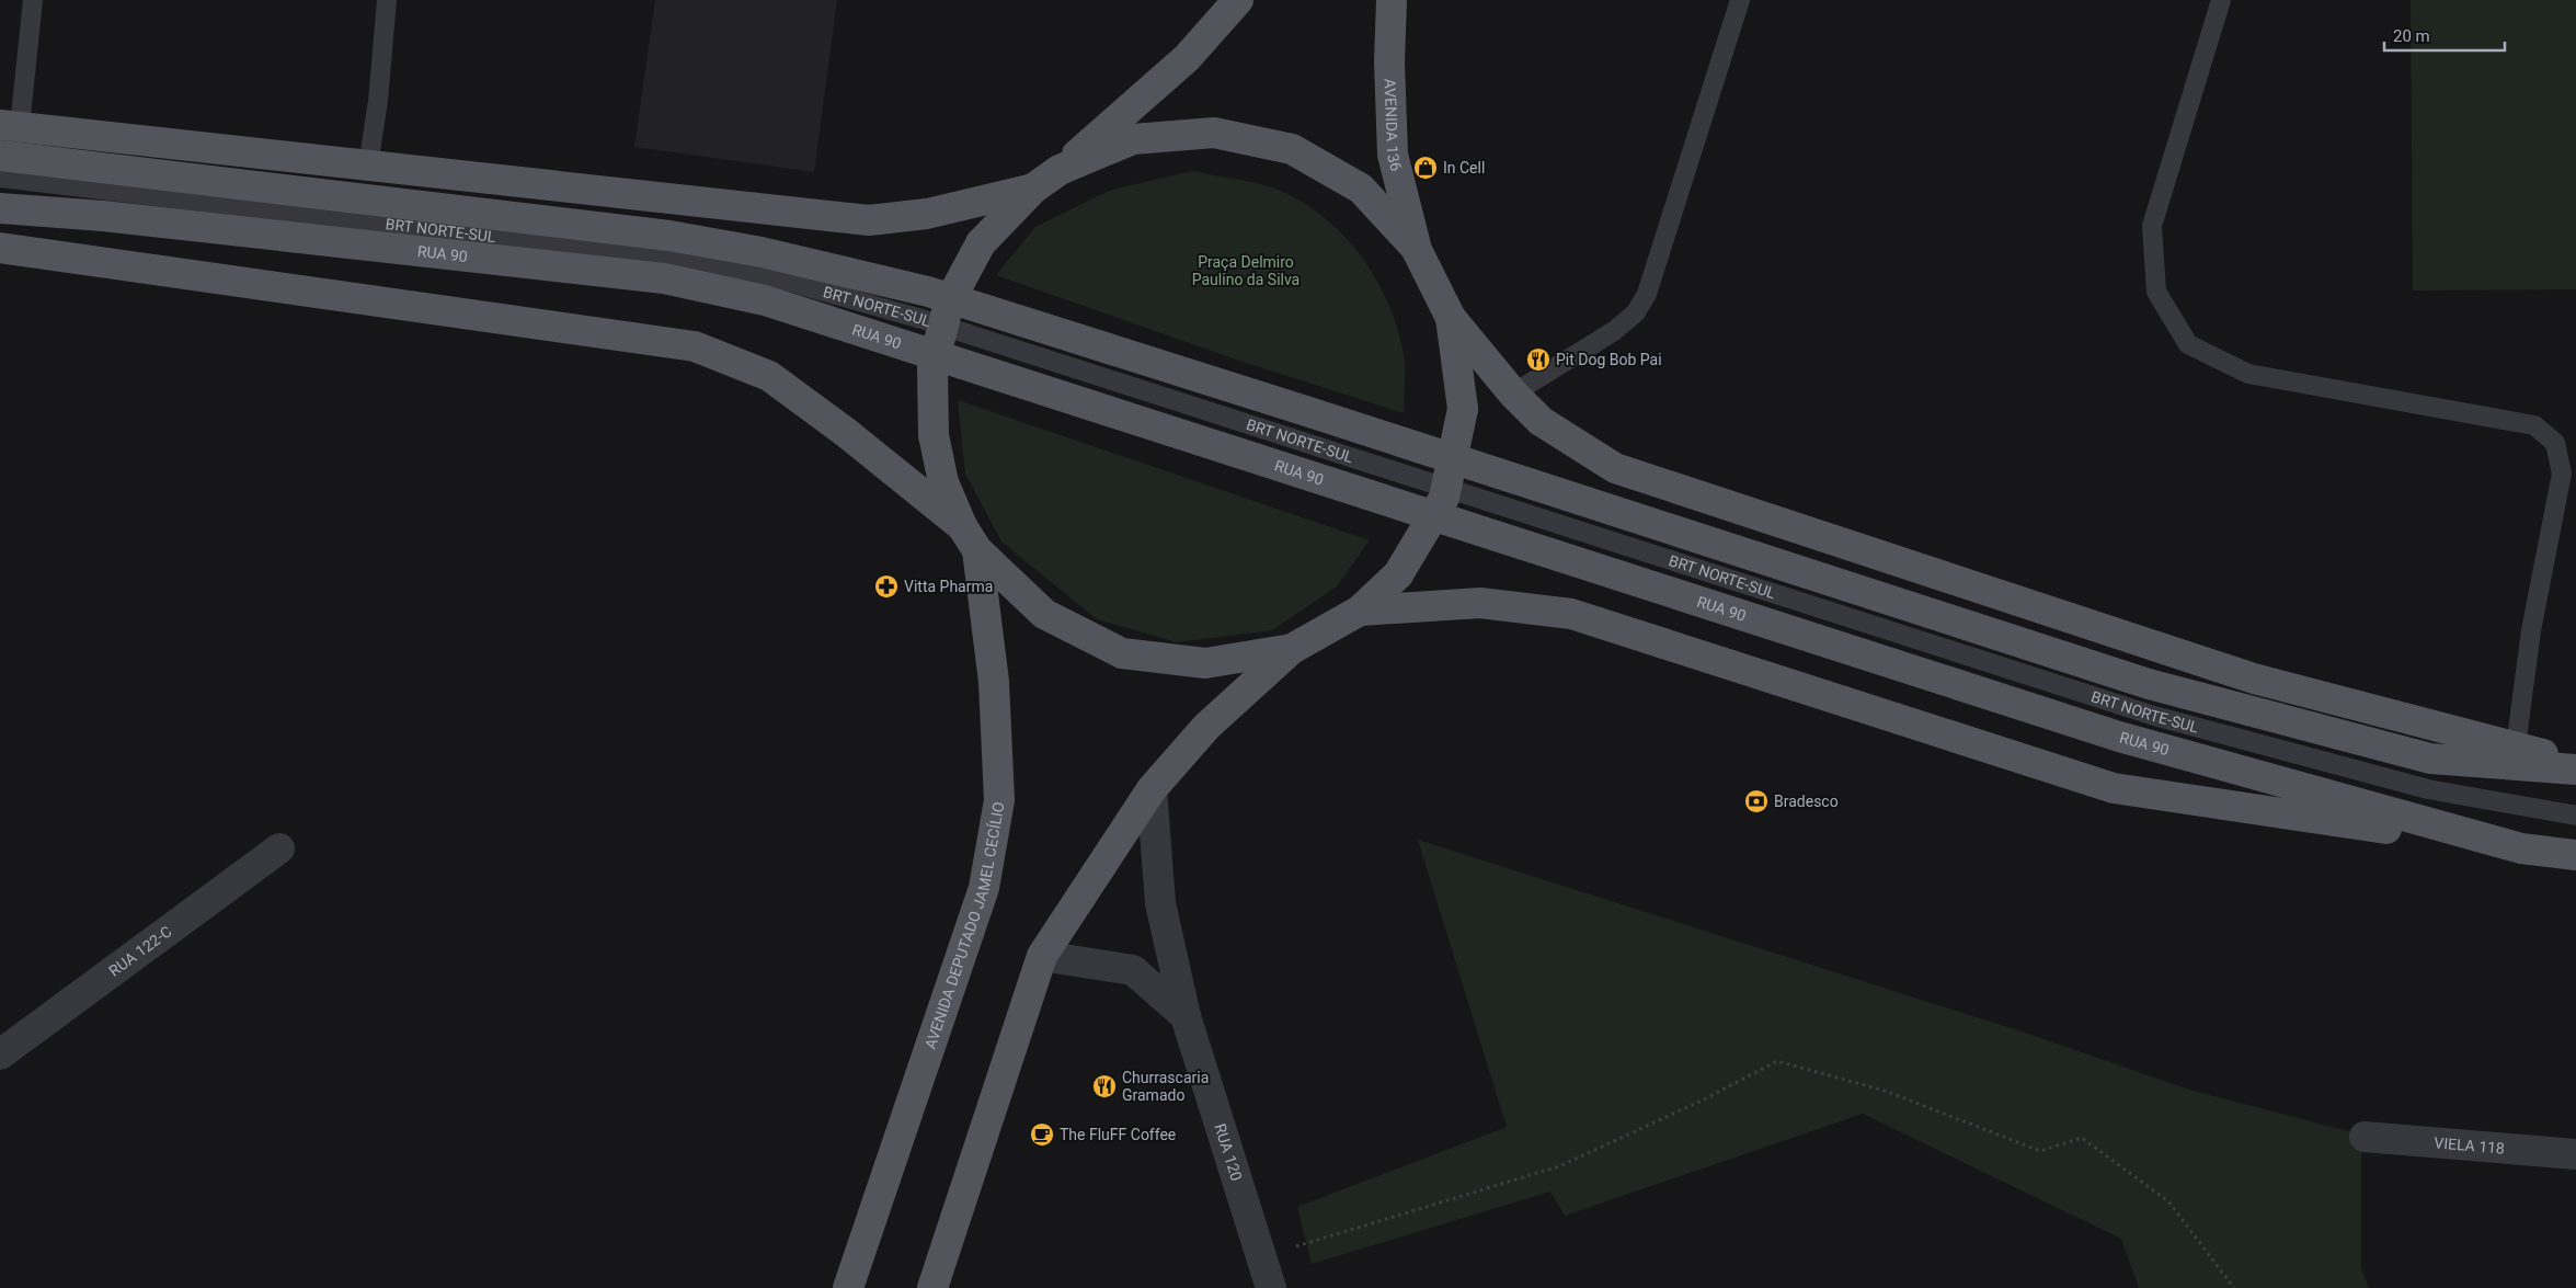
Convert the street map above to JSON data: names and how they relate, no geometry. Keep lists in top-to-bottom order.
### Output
{
  "streets": {
    "main road": ["AVENIDA 136", "RUA 90", "AVENIDA DEPUTADO JAMEL CECÍLIO"],
    "street": ["RUA 122-C", "VIELA 118", "RUA 120"],
    "lane": ["BRT NORTE-SUL"]
  },
  "parks": ["Praça Delmiro Paulino da Silva"],
  "places": {
    "shop": ["In Cell"],
    "restaurant": ["Pit Dog Bob Pai", "Churrascaria Gramado"],
    "pharmacy": ["Vitta Pharma"],
    "bank": ["Bradesco"],
    "cafe": ["The FluFF Coffee"]
  },
  "scale_bar": "20 m"
}
